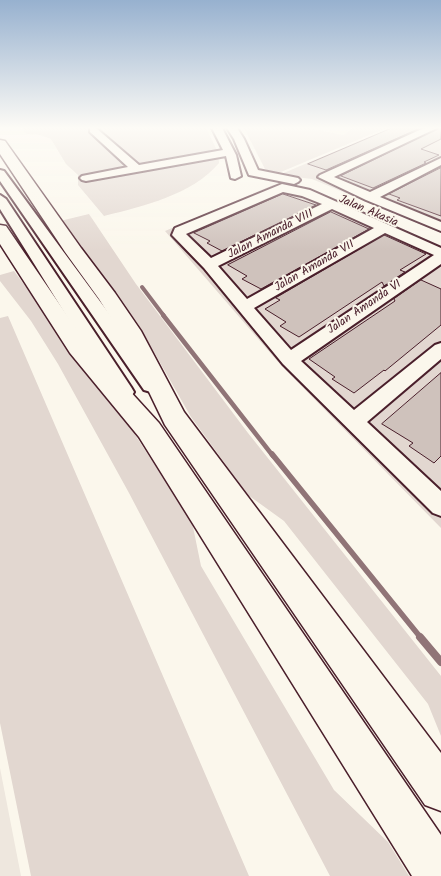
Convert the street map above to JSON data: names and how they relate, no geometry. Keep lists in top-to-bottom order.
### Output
{
  "streets": {
    "street": [
      "Jalan Akasia",
      "Jalan Amanda VIII",
      "Jalan Amanda VII",
      "Jalan Amanda VI"
    ]
  }
}
